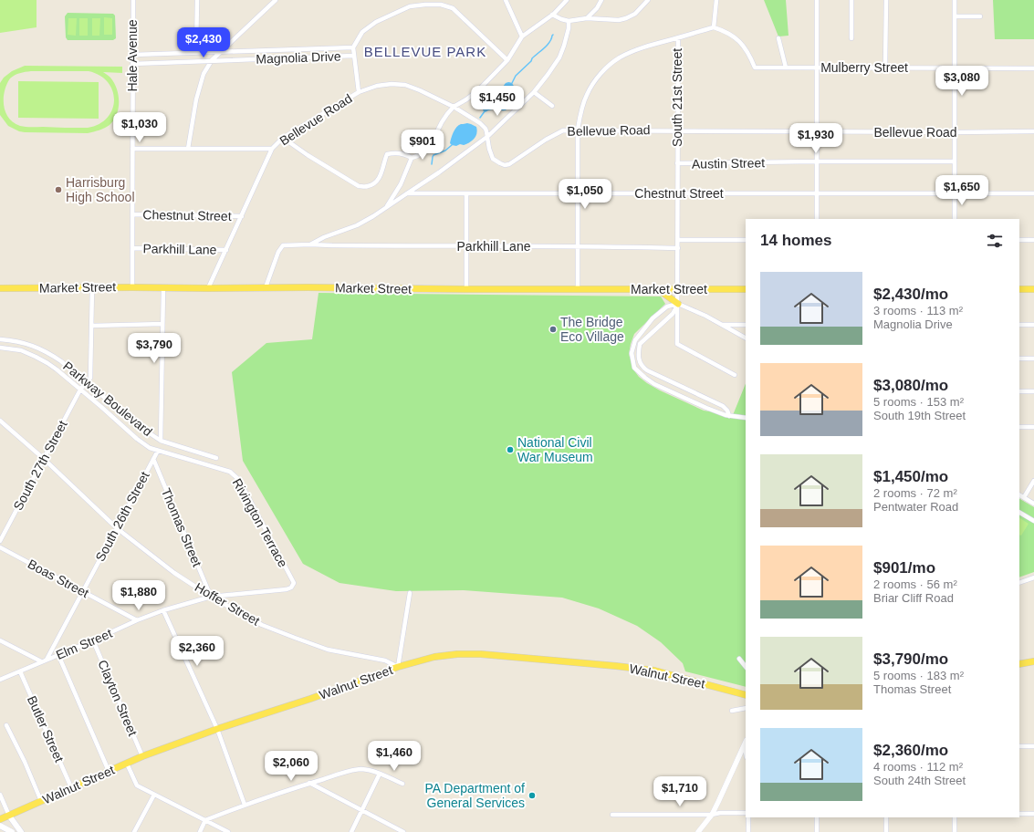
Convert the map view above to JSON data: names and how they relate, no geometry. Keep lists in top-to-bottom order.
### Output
{
  "streets": {
    "main road": ["Market Street", "Walnut Street"],
    "street": [
      "Hale Avenue",
      "Magnolia Drive",
      "Mulberry Street",
      "South 21st Street",
      "Bellevue Road",
      "Austin Street",
      "Chestnut Street",
      "Parkhill Lane",
      "Parkway Boulevard",
      "South 27th Street",
      "South 26th Street",
      "Rivington Terrace",
      "Thomas Street",
      "Boas Street",
      "Hoffer Street",
      "Elm Street",
      "Clayton Street",
      "Butler Street"
    ]
  },
  "crossings": [
    ["Hale Avenue", "Magnolia Drive"],
    ["Hale Avenue", "Chestnut Street"],
    ["Hale Avenue", "Parkhill Lane"],
    ["Hale Avenue", "Market Street"],
    ["South 21st Street", "Bellevue Road"],
    ["South 21st Street", "Austin Street"],
    ["South 21st Street", "Chestnut Street"],
    ["South 21st Street", "Parkhill Lane"],
    ["South 21st Street", "Market Street"],
    ["Bellevue Road", "Chestnut Street"],
    ["Bellevue Road", "Parkhill Lane"],
    ["Bellevue Road", "Market Street"],
    ["Parkway Boulevard", "South 27th Street"],
    ["Parkway Boulevard", "South 26th Street"],
    ["Parkway Boulevard", "Rivington Terrace"],
    ["South 27th Street", "Hoffer Street"],
    ["South 26th Street", "Rivington Terrace"],
    ["South 26th Street", "Thomas Street"],
    ["South 26th Street", "Boas Street"],
    ["South 26th Street", "Hoffer Street"],
    ["South 26th Street", "Elm Street"],
    ["Rivington Terrace", "Elm Street"],
    ["Thomas Street", "Hoffer Street"],
    ["Thomas Street", "Elm Street"],
    ["Boas Street", "Elm Street"],
    ["Hoffer Street", "Elm Street"],
    ["Hoffer Street", "Walnut Street"],
    ["Elm Street", "Clayton Street"],
    ["Elm Street", "Butler Street"],
    ["Walnut Street", "Clayton Street"],
    ["Walnut Street", "Butler Street"]
  ],
  "districts": ["BELLEVUE PARK"],
  "places": [
    "Harrisburg High School",
    "The Bridge Eco Village",
    "National Civil War Museum",
    "PA Department of General Services"
  ],
  "page": {
    "price": [
      "$2,430",
      "$3,080",
      "$1,450",
      "$1,030",
      "$1,930",
      "$901",
      "$1,650",
      "$1,050",
      "$3,790",
      "$1,880",
      "$2,360",
      "$1,460",
      "$2,060",
      "$1,710"
    ],
    "heading": "14 homes",
    "list": [
      {
        "name": "$2,430/mo",
        "note": "3 rooms · 113 m² · Magnolia Drive"
      },
      {
        "name": "$3,080/mo",
        "note": "5 rooms · 153 m² · South 19th Street"
      },
      {
        "name": "$1,450/mo",
        "note": "2 rooms · 72 m² · Pentwater Road"
      },
      {
        "name": "$901/mo",
        "note": "2 rooms · 56 m² · Briar Cliff Road"
      },
      {
        "name": "$3,790/mo",
        "note": "5 rooms · 183 m² · Thomas Street"
      },
      {
        "name": "$2,360/mo",
        "note": "4 rooms · 112 m² · South 24th Street"
      }
    ]
  }
}
